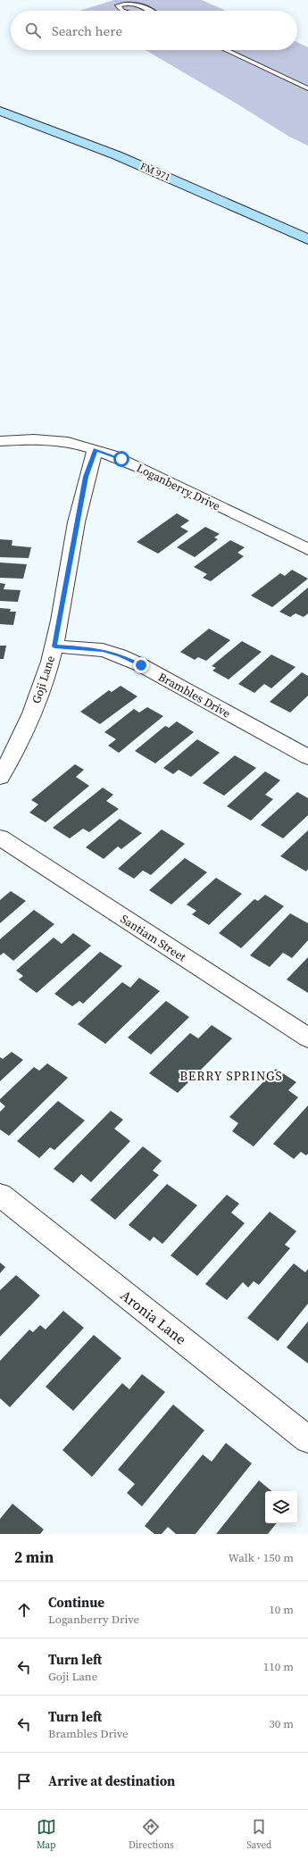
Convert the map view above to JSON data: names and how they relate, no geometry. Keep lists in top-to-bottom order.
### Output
{
  "streets": {
    "main road": ["FM 971"],
    "street": [
      "Loganberry Drive",
      "Goji Lane",
      "Brambles Drive",
      "Santiam Street",
      "Aronia Lane"
    ]
  },
  "crossings": [
    ["Loganberry Drive", "Goji Lane"],
    ["Goji Lane", "Brambles Drive"]
  ],
  "districts": ["BERRY SPRINGS"],
  "page": {
    "search": "Search here",
    "heading": ["2 min", "Walk · 150 m"],
    "list": [
      ["Continue", "Loganberry Drive", "10 m"],
      ["Turn left", "Goji Lane", "110 m"],
      ["Turn left", "Brambles Drive", "30 m"],
      "Arrive at destination"
    ],
    "nav": ["Map", "Directions", "Saved"]
  }
}
